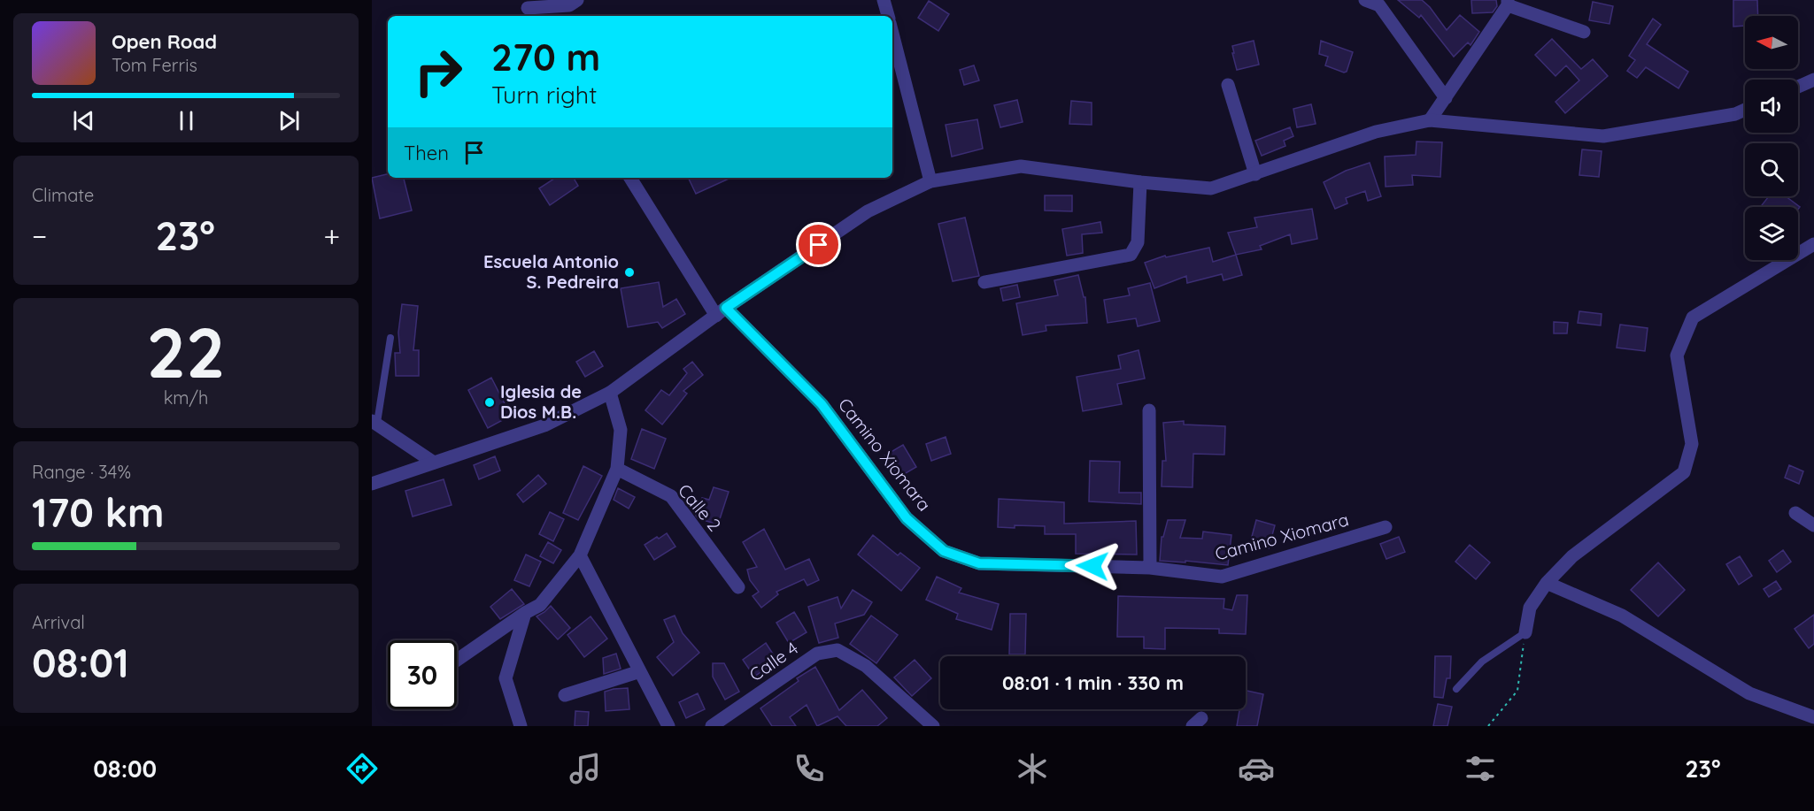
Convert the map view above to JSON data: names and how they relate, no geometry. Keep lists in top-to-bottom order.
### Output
{
  "streets": {
    "street": ["Camino Xiomara", "Calle 2", "Calle 4"]
  },
  "places": ["Escuela Antonio S. Pedreira", "Iglesia de Dios M.B."],
  "north": "left",
  "page": {
    "turn": ["270 m", "Turn right"],
    "song": ["Open Road", "Tom Ferris"],
    "then": "Then",
    "tile": [
      "Climate",
      ["22", "km/h"],
      ["Range · 34%", "170 km"],
      ["Arrival", "08:01"]
    ],
    "heat": ["−", "23°", "+"],
    "limit": "30",
    "trip": "08:01 · 1 min · 330 m",
    "tabs": ["08:00", "23°"]
  }
}
